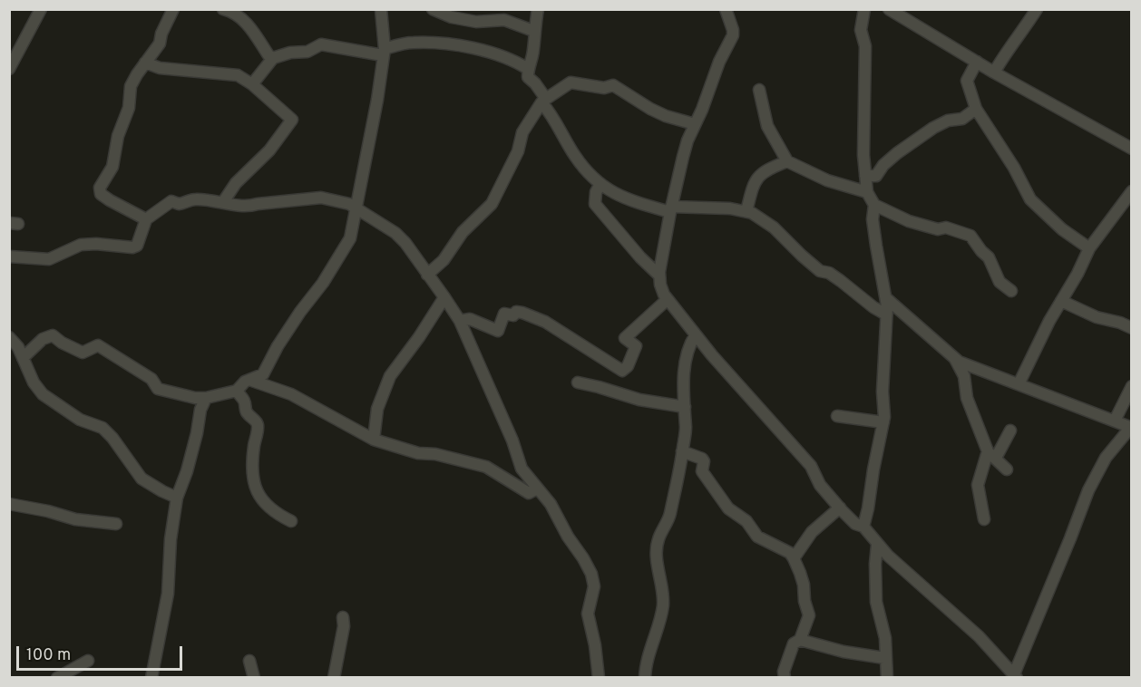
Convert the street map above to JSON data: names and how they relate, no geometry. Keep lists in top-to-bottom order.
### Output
{
  "scale_bar": "100 m"
}
